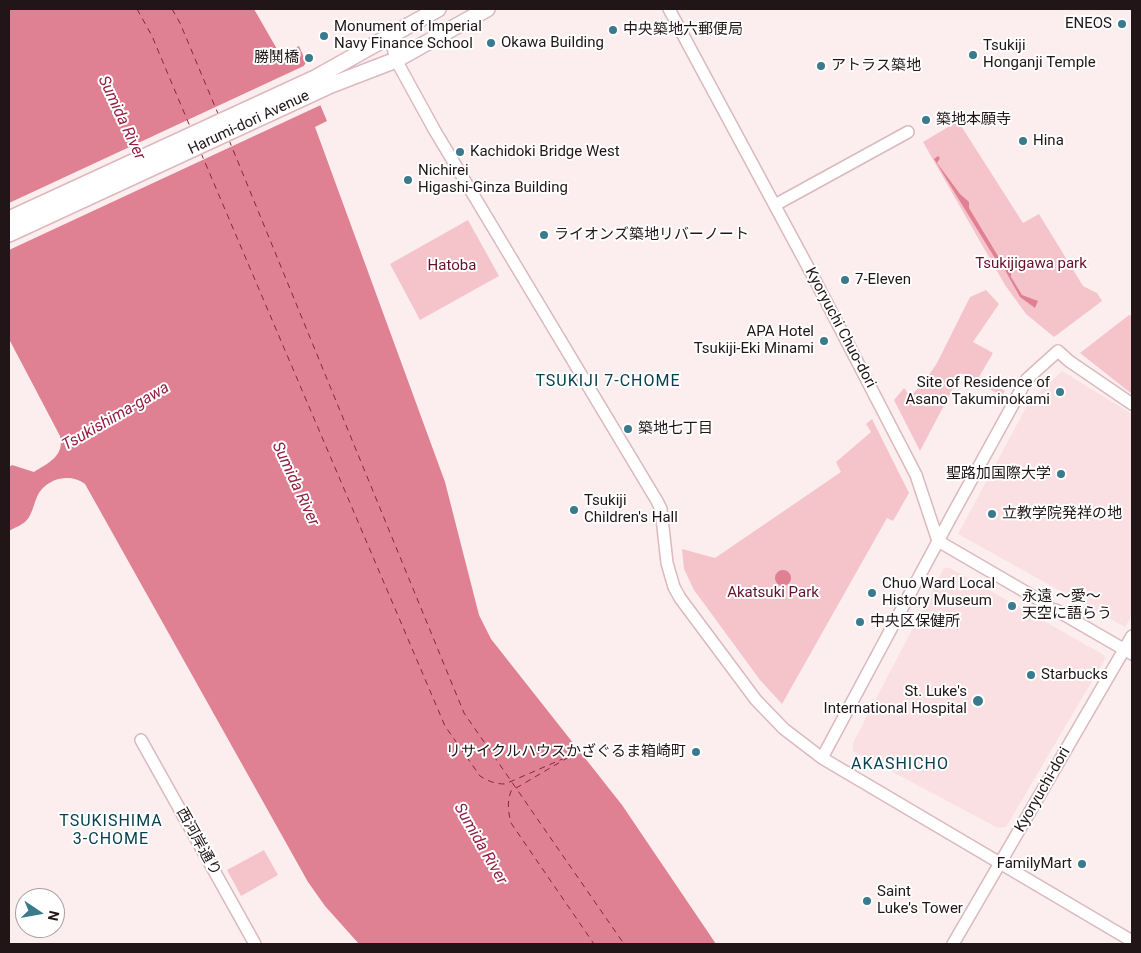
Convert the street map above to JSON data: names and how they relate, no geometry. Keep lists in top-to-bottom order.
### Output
{
  "streets": {
    "main road": ["Harumi-dori Avenue"],
    "street": ["Kyoryuchi Chuo-dori", "Kyoryuchi-dori", "西河岸通り"]
  },
  "districts": ["TSUKIJI 7-CHOME", "AKASHICHO", "TSUKISHIMA 3-CHOME"],
  "water": ["Sumida River", "Tsukishima-gawa"],
  "parks": ["Tsukijigawa park", "Hatoba", "Akatsuki Park"],
  "places": [
    "ENEOS",
    "中央築地六郵便局",
    "Monument of Imperial Navy Finance School",
    "Okawa Building",
    "Tsukiji Honganji Temple",
    "勝鬨橋",
    "アトラス築地",
    "築地本願寺",
    "Hina",
    "Kachidoki Bridge West",
    "Nichirei Higashi-Ginza Building",
    "ライオンズ築地リバーノート",
    "7-Eleven",
    "APA Hotel Tsukiji-Eki Minami",
    "Site of Residence of Asano Takuminokami",
    "築地七丁目",
    "聖路加国際大学",
    "Tsukiji Children's Hall",
    "立教学院発祥の地",
    "Chuo Ward Local History Museum",
    "永遠 ～愛～ 天空に語らう",
    "中央区保健所",
    "Starbucks",
    "St. Luke's International Hospital",
    "リサイクルハウスかざぐるま箱崎町",
    "FamilyMart",
    "Saint Luke's Tower"
  ],
  "north": "right"
}
